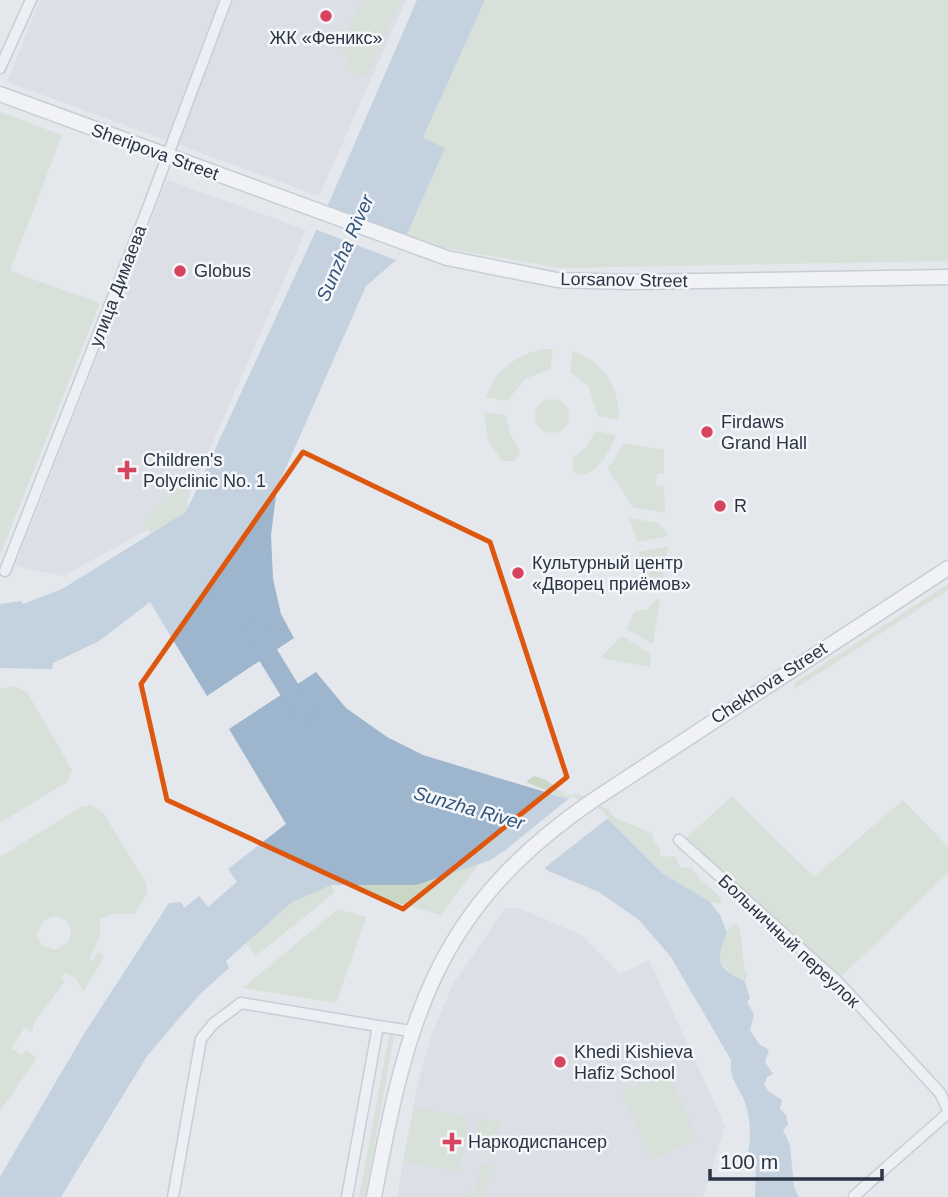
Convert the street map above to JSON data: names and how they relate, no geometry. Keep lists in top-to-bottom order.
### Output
{
  "streets": {
    "main road": ["Sheripova Street", "Lorsanov Street", "Chekhova Street"],
    "street": ["улица Димаева", "Больничный переулок"]
  },
  "crossings": [
    ["Sheripova Street", "Lorsanov Street"],
    ["Sheripova Street", "улица Димаева"]
  ],
  "water": ["Sunzha River"],
  "places": {
    "other": [
      "ЖК «Феникс»",
      "Globus",
      "Firdaws Grand Hall",
      "R",
      "Культурный центр «Дворец приёмов»",
      "Khedi Kishieva Hafiz School"
    ],
    "health": ["Children's Polyclinic No. 1", "Наркодиспансер"]
  },
  "scale_bar": "100 m"
}
